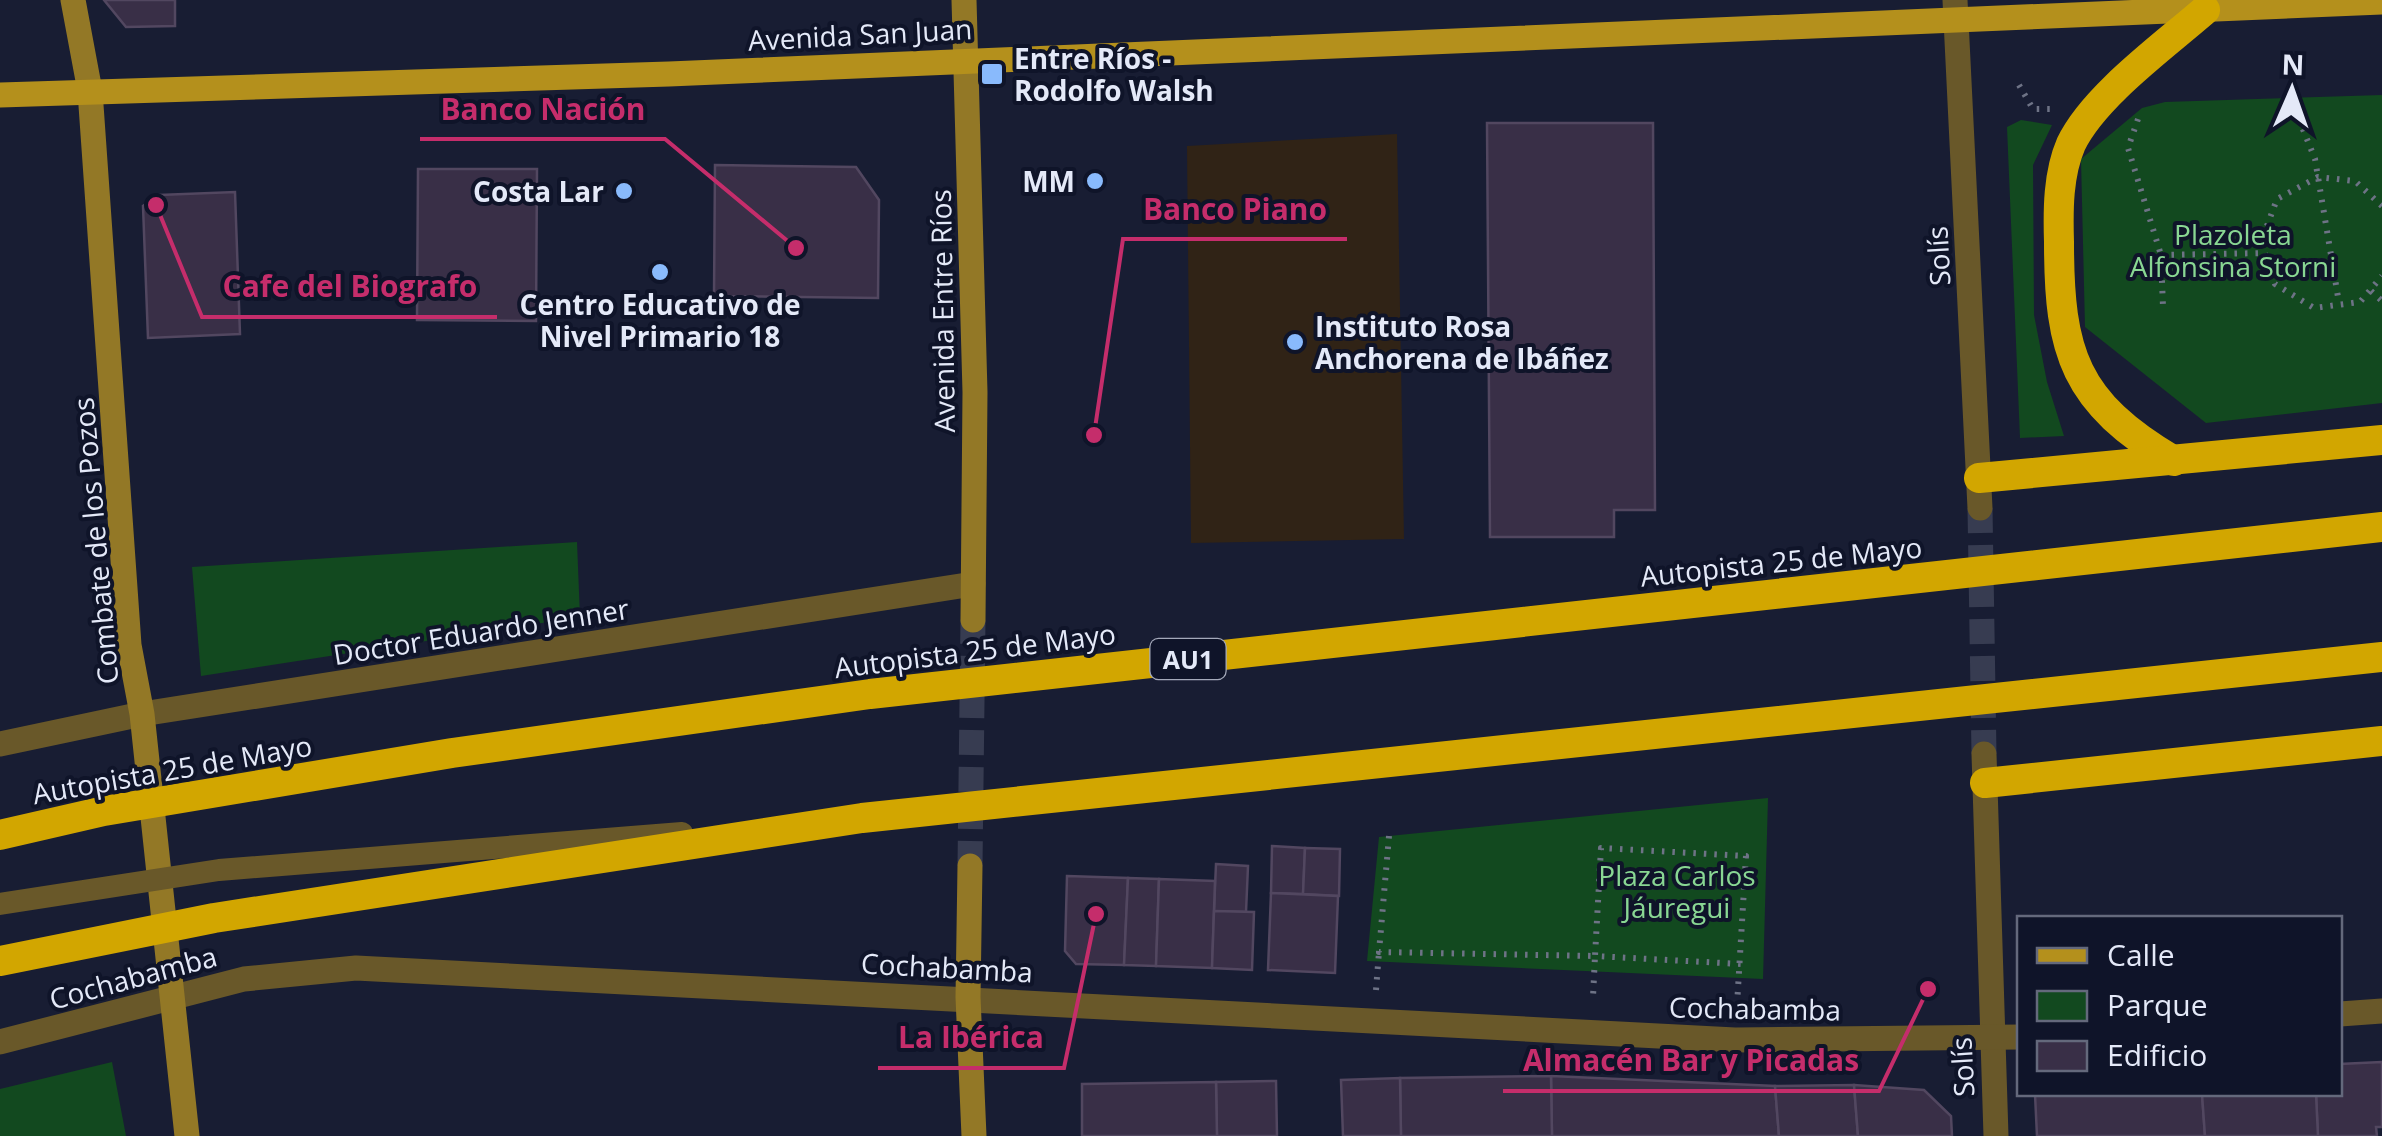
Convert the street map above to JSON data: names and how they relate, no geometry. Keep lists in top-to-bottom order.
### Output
{
  "streets": {
    "highway": ["Autopista 25 de Mayo", "AU1"],
    "main road": ["Avenida San Juan"],
    "street": [
      "Solís",
      "Avenida Entre Ríos",
      "Combate de los Pozos",
      "Doctor Eduardo Jenner",
      "Cochabamba"
    ]
  },
  "crossings": [
    ["Avenida San Juan", "Solís"],
    ["Avenida San Juan", "Avenida Entre Ríos"],
    ["Avenida San Juan", "Combate de los Pozos"],
    ["Solís", "Cochabamba"],
    ["Avenida Entre Ríos", "Doctor Eduardo Jenner"],
    ["Combate de los Pozos", "Doctor Eduardo Jenner"],
    ["Combate de los Pozos", "Cochabamba"]
  ],
  "parks": ["Plazoleta Alfonsina Storni", "Plaza Carlos Jáuregui"],
  "places": {
    "transit": ["Entre Ríos - Rodolfo Walsh"],
    "other": [
      "MM",
      "Costa Lar",
      "Cafe del Biografo",
      "Banco Nación",
      "Centro Educativo de Nivel Primario 18",
      "Instituto Rosa Anchorena de Ibáñez",
      "Banco Piano",
      "La Ibérica",
      "Almacén Bar y Picadas"
    ]
  },
  "legend": ["Calle", "Parque", "Edificio"],
  "north": "top"
}
